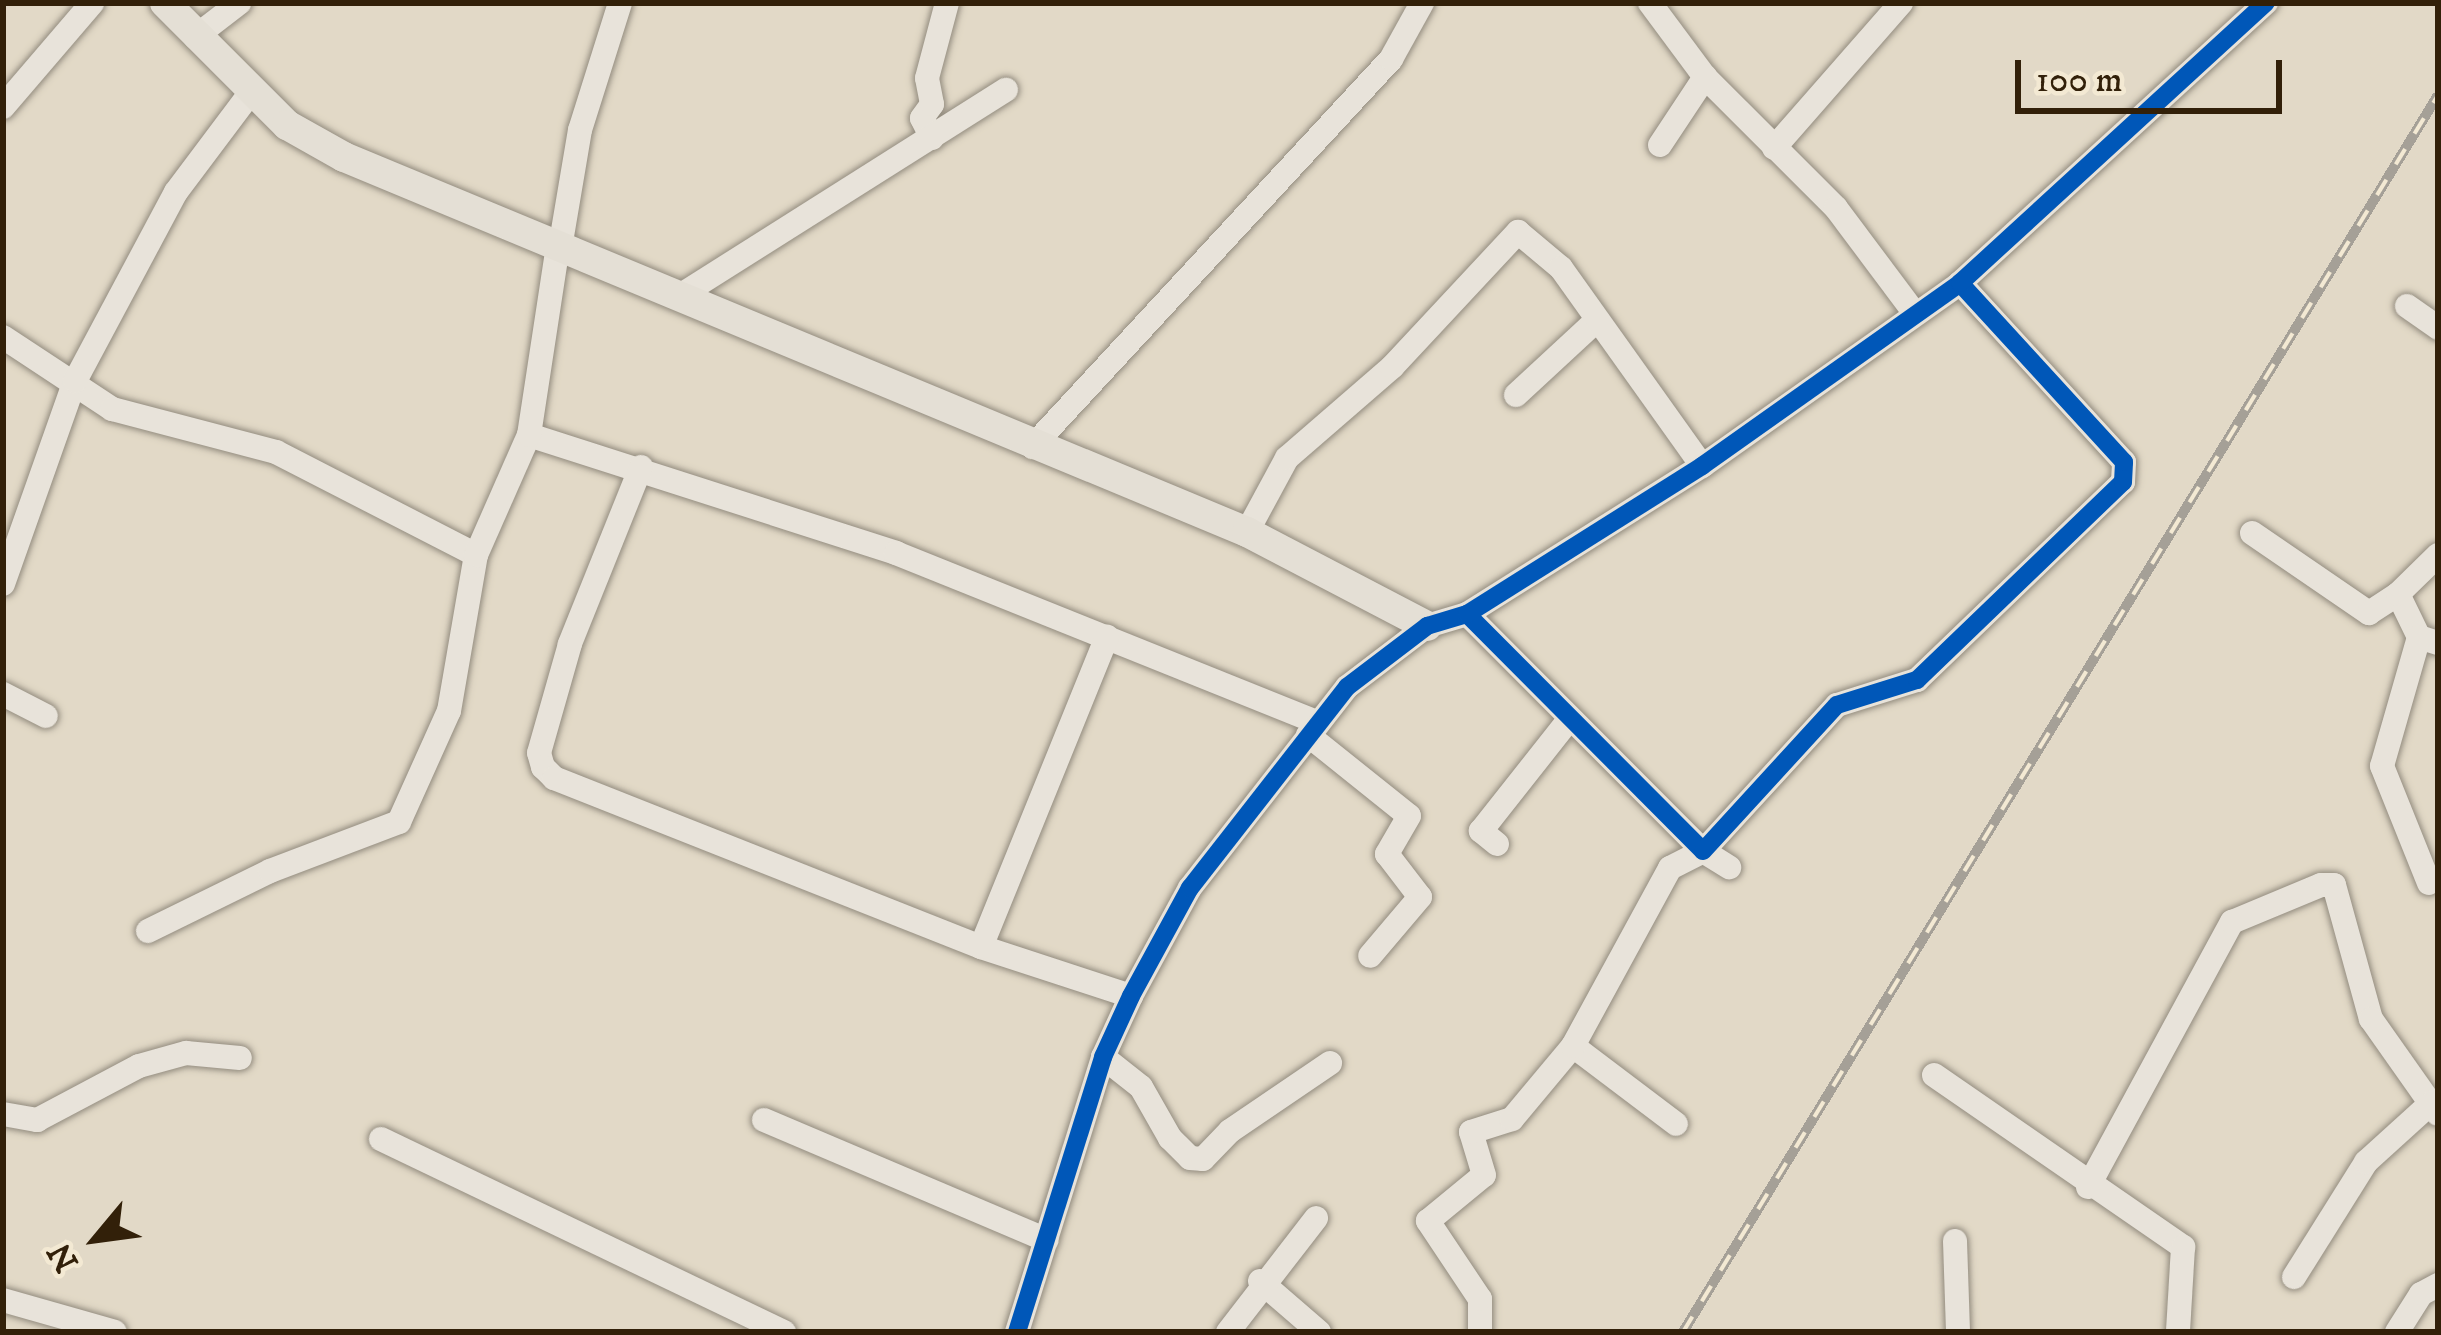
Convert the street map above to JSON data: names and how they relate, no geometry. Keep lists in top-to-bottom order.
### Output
{
  "scale_bar": "100 m",
  "north": "bottom left"
}
